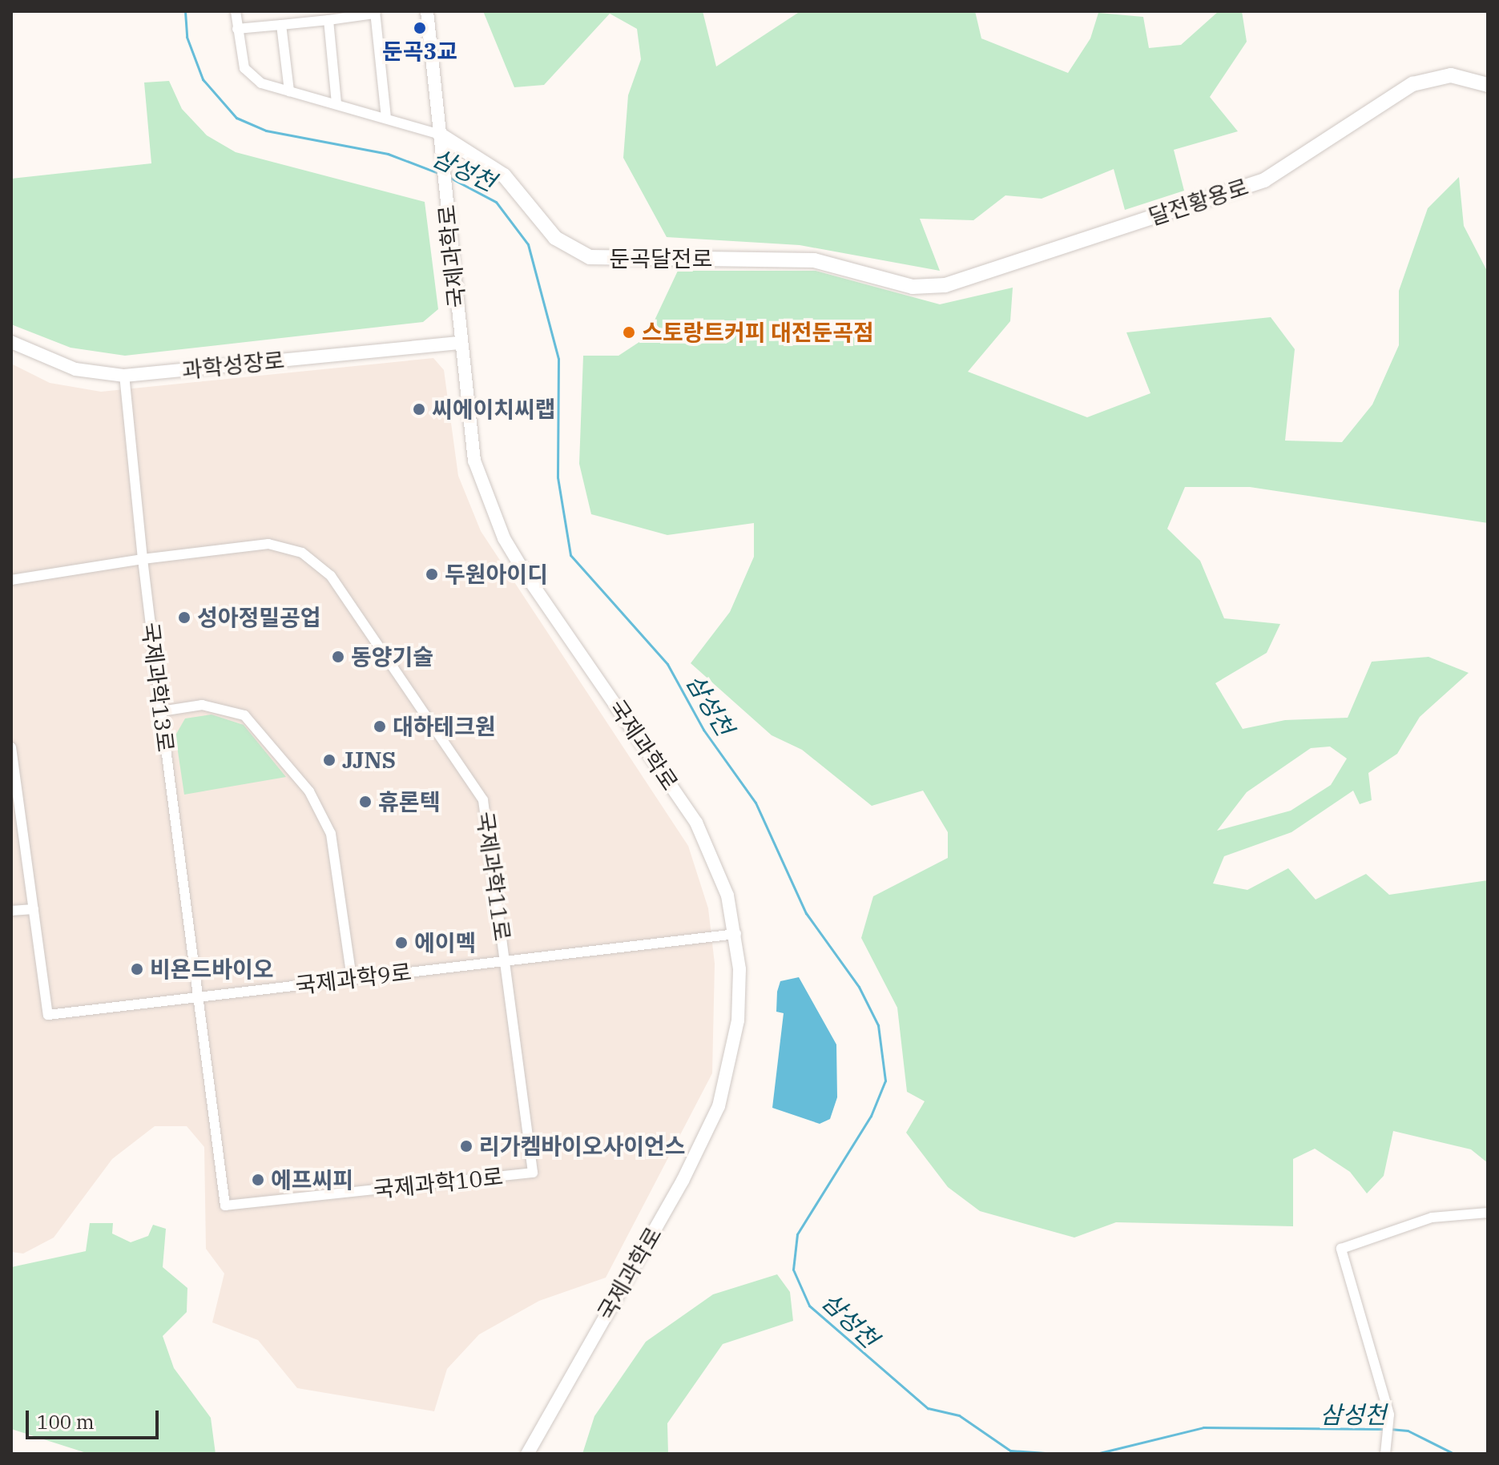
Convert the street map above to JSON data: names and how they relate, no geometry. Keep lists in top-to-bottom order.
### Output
{
  "streets": {
    "main road": ["달전황용로", "둔곡달전로"],
    "street": [
      "국제과학로",
      "과학성장로",
      "국제과학13로",
      "국제과학11로",
      "국제과학9로",
      "국제과학10로"
    ]
  },
  "crossings": [
    ["달전황용로", "둔곡달전로"],
    ["국제과학로", "둔곡달전로"],
    ["국제과학로", "과학성장로"],
    ["국제과학로", "국제과학9로"],
    ["과학성장로", "국제과학13로"],
    ["국제과학13로", "국제과학11로"],
    ["국제과학13로", "국제과학9로"],
    ["국제과학13로", "국제과학10로"],
    ["국제과학11로", "국제과학9로"],
    ["국제과학11로", "국제과학10로"],
    ["국제과학9로", "국제과학10로"]
  ],
  "water": ["삼성천"],
  "places": [
    "둔곡3교",
    "스토랑트커피 대전둔곡점",
    "씨에이치씨랩",
    "두원아이디",
    "성아정밀공업",
    "동양기술",
    "대하테크원",
    "JJNS",
    "휴론텍",
    "에이멕",
    "비욘드바이오",
    "리가켐바이오사이언스",
    "에프씨피"
  ],
  "scale_bar": "100 m"
}
